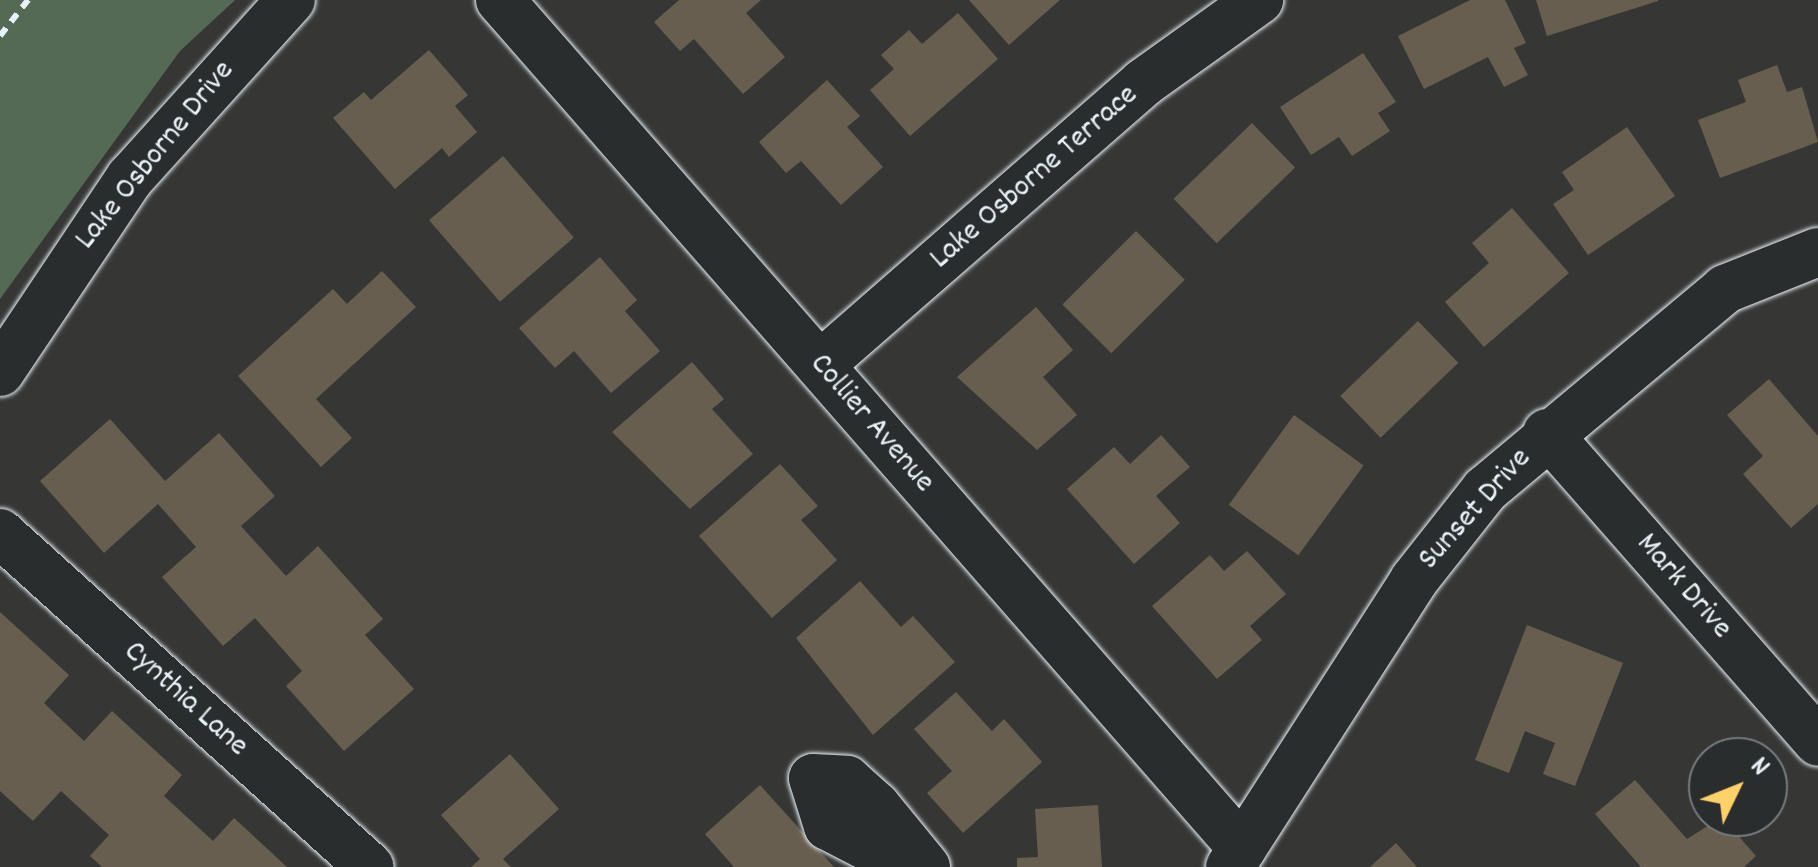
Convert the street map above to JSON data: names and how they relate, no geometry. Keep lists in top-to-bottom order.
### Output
{
  "streets": {
    "street": [
      "Lake Osborne Drive",
      "Lake Osborne Terrace",
      "Collier Avenue",
      "Sunset Drive",
      "Mark Drive",
      "Cynthia Lane"
    ]
  },
  "crossings": [
    ["Lake Osborne Terrace", "Collier Avenue"],
    ["Collier Avenue", "Sunset Drive"],
    ["Sunset Drive", "Mark Drive"]
  ],
  "north": "top right"
}
